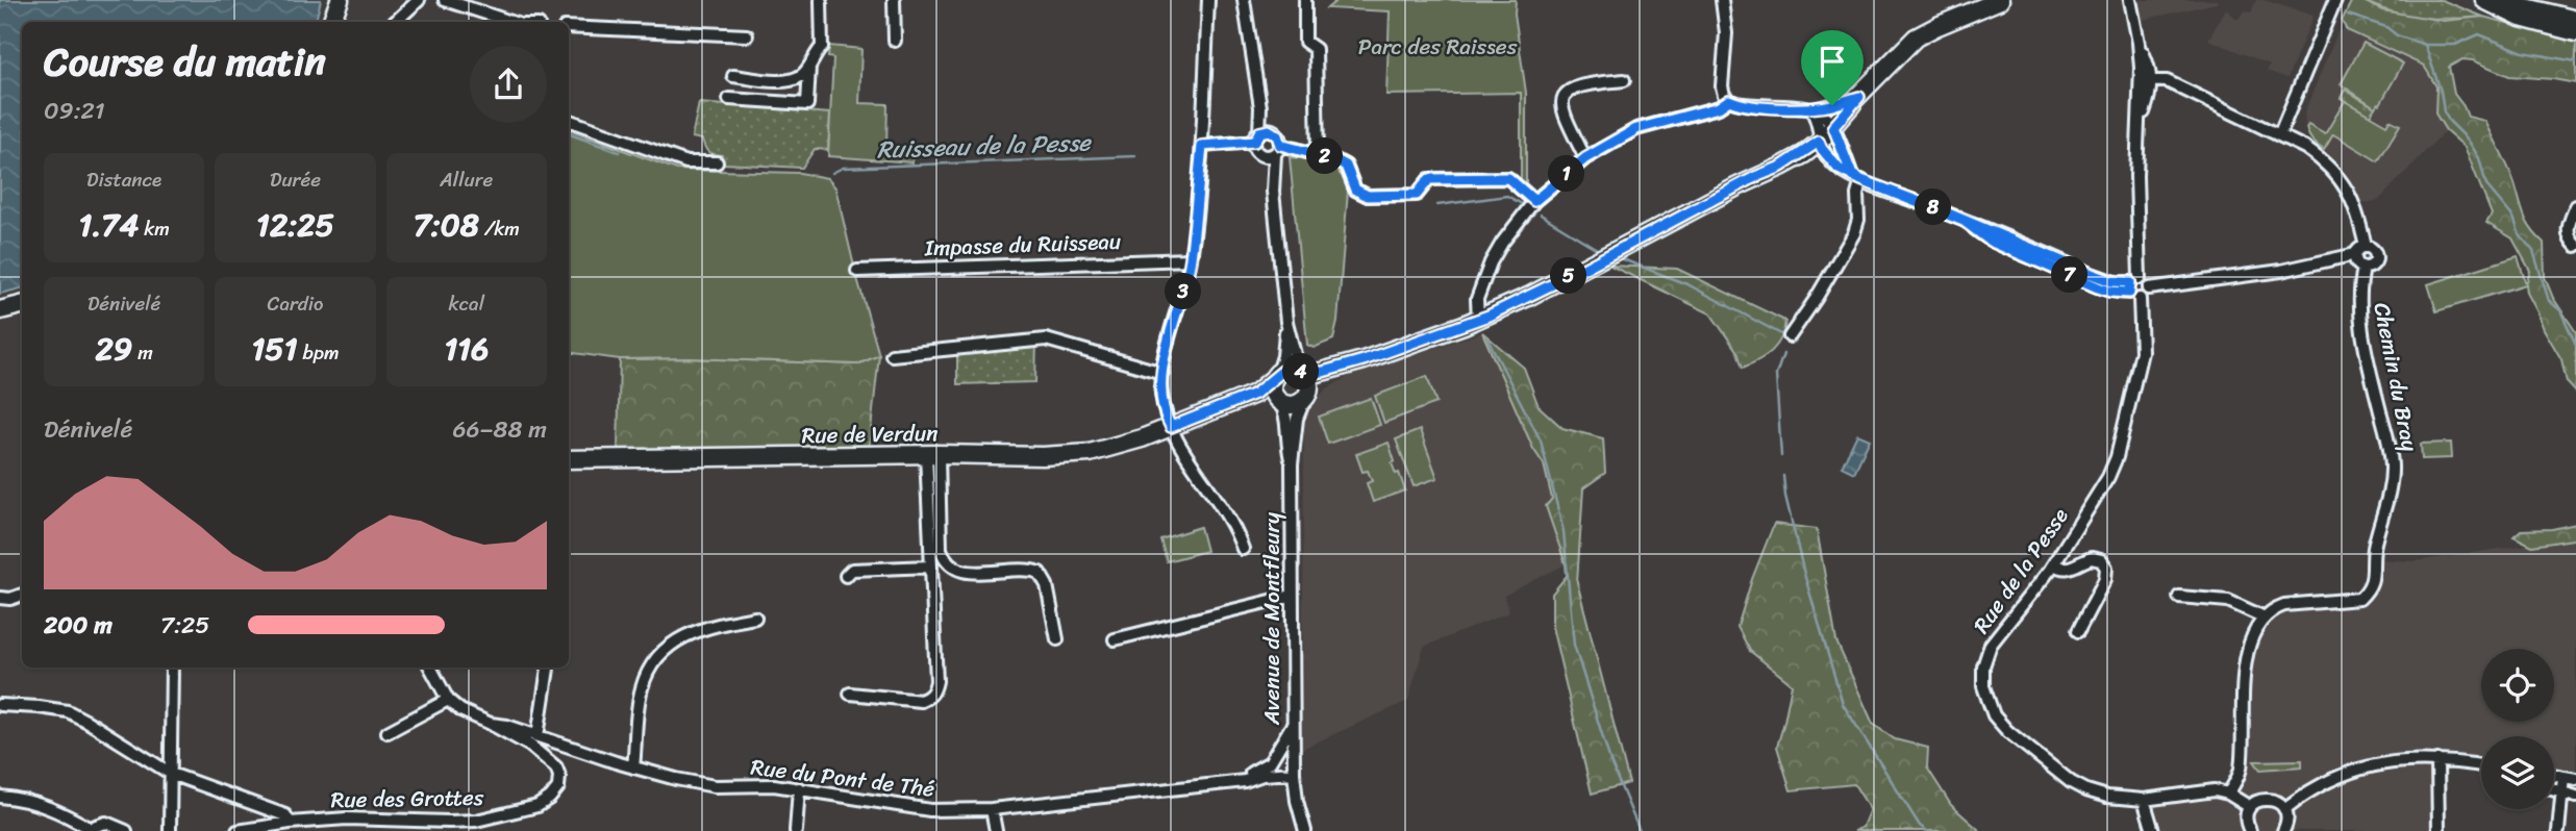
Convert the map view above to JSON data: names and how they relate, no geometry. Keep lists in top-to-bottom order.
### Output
{
  "streets": {
    "main road": ["Rue de Verdun"],
    "street": [
      "Impasse du Ruisseau",
      "Chemin du Bray",
      "Rue de la Pesse",
      "Avenue de Montfleury",
      "Rue du Pont de Thé",
      "Rue des Grottes"
    ]
  },
  "crossings": [
    ["Rue de Verdun", "Avenue de Montfleury"],
    ["Avenue de Montfleury", "Rue du Pont de Thé"],
    ["Rue du Pont de Thé", "Rue des Grottes"]
  ],
  "water": ["Ruisseau de la Pesse"],
  "parks": ["Parc des Raisses"],
  "page": {
    "heading": ["Course du matin", "09:21"],
    "pins": [
      "2",
      "1",
      "8",
      "7",
      "5",
      "3",
      "4"
    ],
    "stats": [
      ["Distance", "1.74 km"],
      ["Durée", "12:25"],
      ["Allure", "7:08 /km"],
      ["Dénivelé", "29 m"],
      ["Cardio", "151 bpm"],
      ["kcal", "116"]
    ],
    "chart": ["Dénivelé", "66–88 m"],
    "list": [
      {
        "name": "200 m",
        "note": "7:25"
      }
    ]
  }
}
